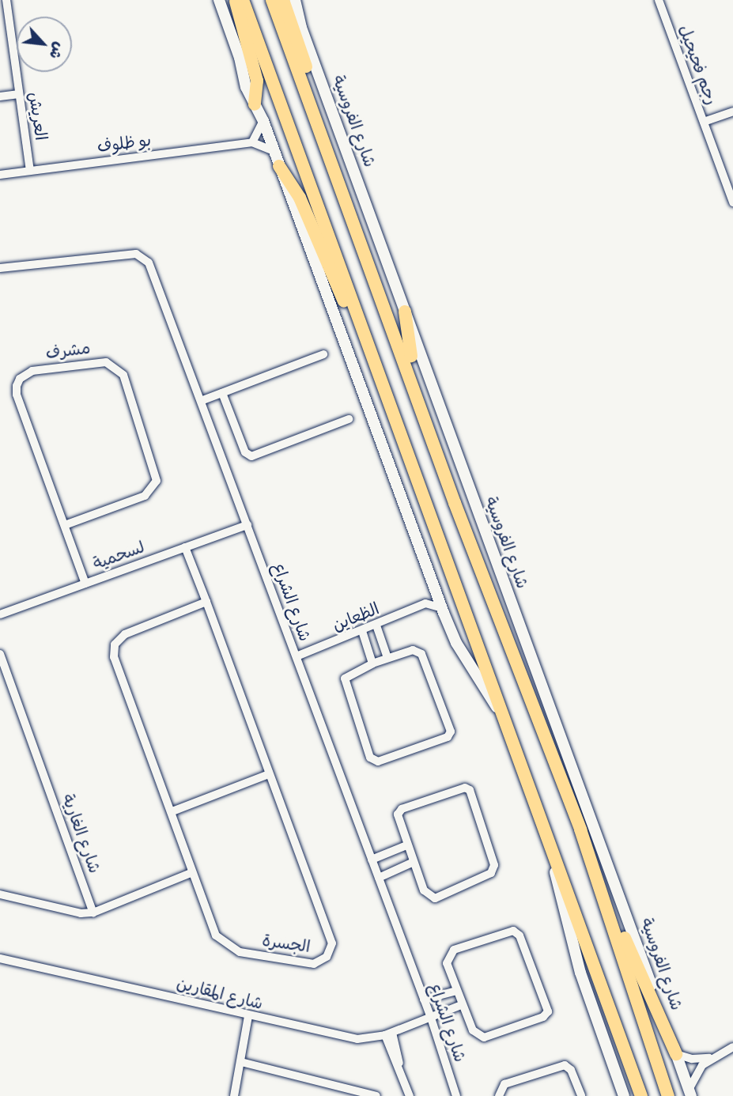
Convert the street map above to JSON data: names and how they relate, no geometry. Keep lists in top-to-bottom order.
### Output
{
  "streets": {
    "highway": ["شارع الفروسية"],
    "street": [
      "رجم فحيحيل",
      "العريش",
      "بو ظلوف",
      "مشرف",
      "لسحمية",
      "شارع الشراع",
      "الظعاين",
      "شارع الغارية",
      "الجسرة",
      "شارع المقارين"
    ]
  },
  "crossings": [
    ["العريش", "بو ظلوف"],
    ["مشرف", "لسحمية"],
    ["لسحمية", "شارع الشراع"],
    ["لسحمية", "الجسرة"],
    ["شارع الشراع", "الظعاين"],
    ["شارع الشراع", "شارع المقارين"]
  ],
  "north": "bottom right"
}
